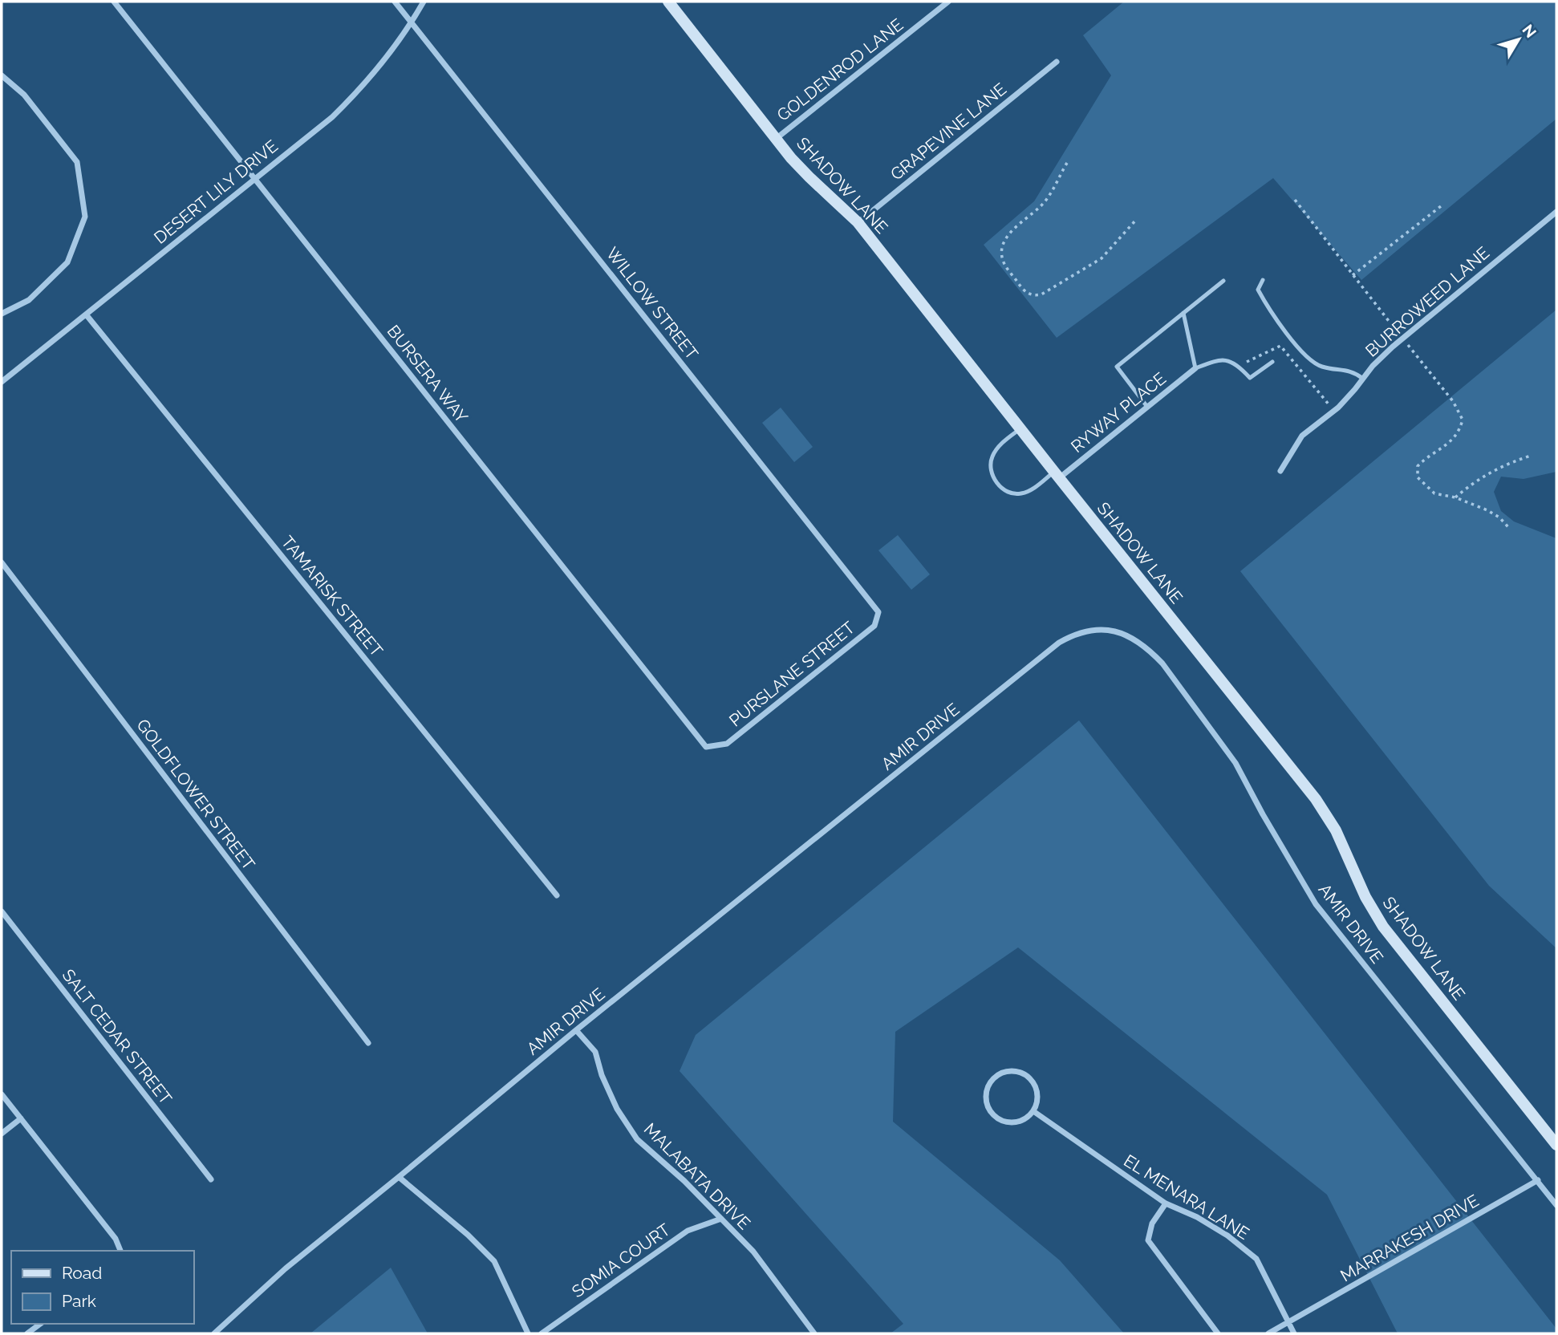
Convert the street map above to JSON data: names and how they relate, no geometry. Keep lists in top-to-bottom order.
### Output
{
  "streets": {
    "street": [
      "GOLDENROD LANE",
      "GRAPEVINE LANE",
      "SHADOW LANE",
      "DESERT LILY DRIVE",
      "BURROWEED LANE",
      "WILLOW STREET",
      "BURSERA WAY",
      "RYWAY PLACE",
      "TAMARISK STREET",
      "PURSLANE STREET",
      "AMIR DRIVE",
      "GOLDFLOWER STREET",
      "SALT CEDAR STREET",
      "MALABATA DRIVE",
      "EL MENARA LANE",
      "MARRAKESH DRIVE",
      "SOMIA COURT"
    ]
  },
  "crossings": [
    ["GOLDENROD LANE", "SHADOW LANE"],
    ["GRAPEVINE LANE", "SHADOW LANE"],
    ["SHADOW LANE", "RYWAY PLACE"],
    ["DESERT LILY DRIVE", "WILLOW STREET"],
    ["DESERT LILY DRIVE", "BURSERA WAY"],
    ["DESERT LILY DRIVE", "TAMARISK STREET"],
    ["WILLOW STREET", "PURSLANE STREET"],
    ["BURSERA WAY", "PURSLANE STREET"],
    ["AMIR DRIVE", "MALABATA DRIVE"],
    ["AMIR DRIVE", "MARRAKESH DRIVE"],
    ["MALABATA DRIVE", "SOMIA COURT"],
    ["EL MENARA LANE", "MARRAKESH DRIVE"]
  ],
  "legend": ["Road", "Park"],
  "north": "top right"
}
